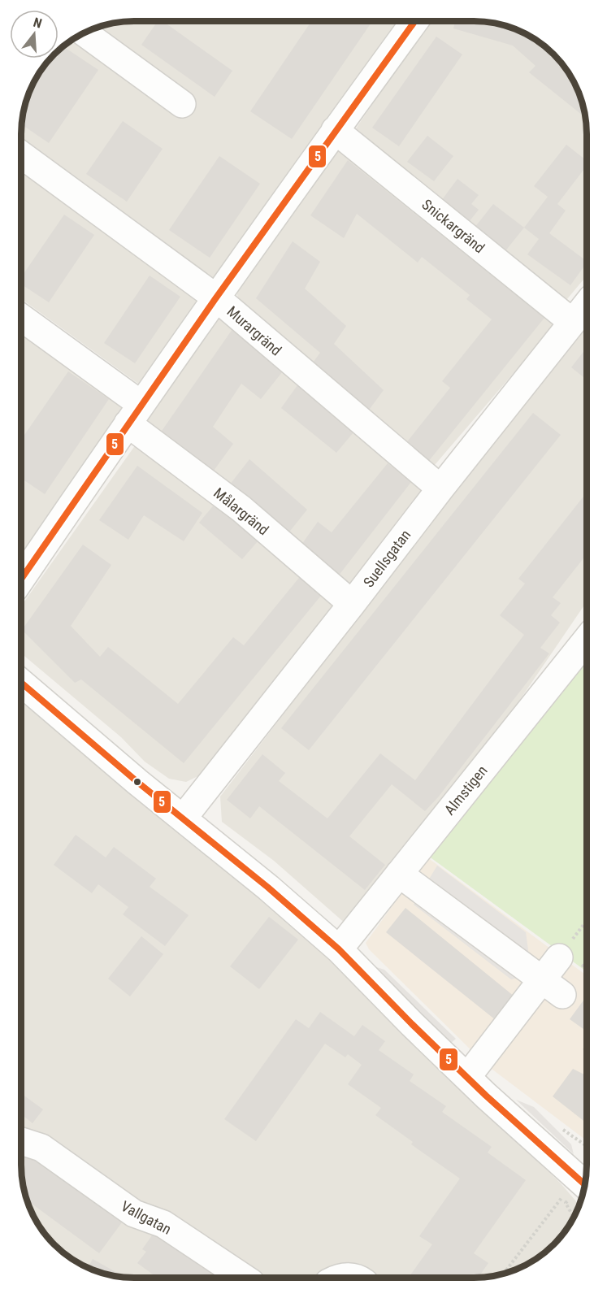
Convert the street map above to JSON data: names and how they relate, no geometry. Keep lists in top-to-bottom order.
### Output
{
  "streets": {
    "street": [
      "Snickargränd",
      "Murargränd",
      "Målargränd",
      "Suellsgatan",
      "Almstigen",
      "Vallgatan"
    ]
  },
  "crossings": [
    ["Snickargränd", "Suellsgatan"],
    ["Murargränd", "Suellsgatan"],
    ["Målargränd", "Suellsgatan"]
  ],
  "lines": ["transit line 5"],
  "north": "top"
}
